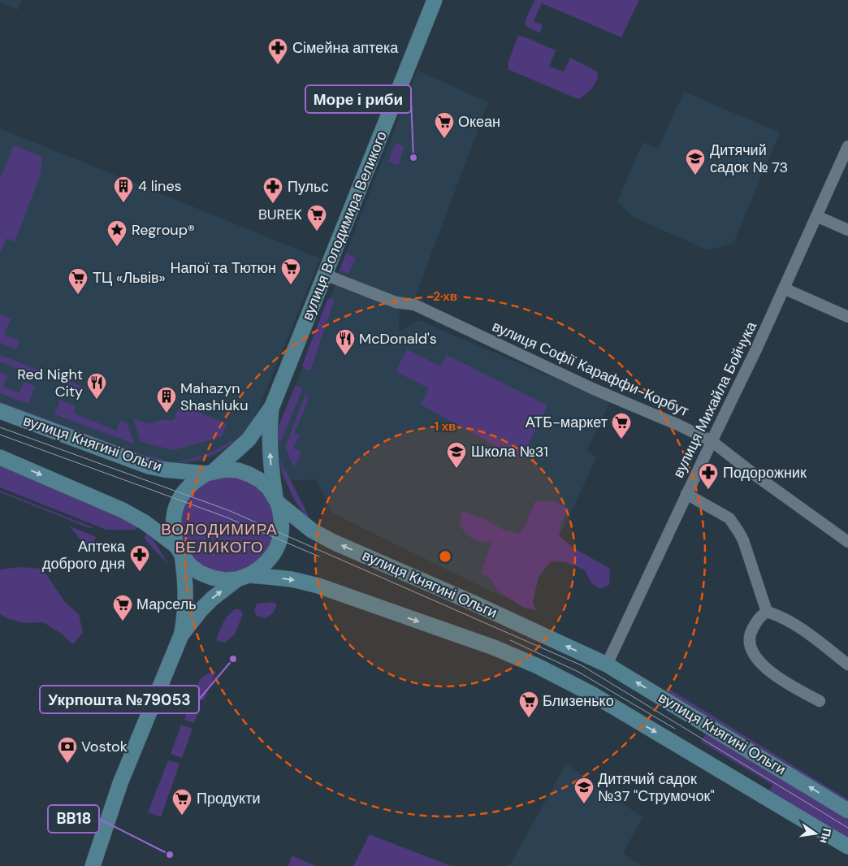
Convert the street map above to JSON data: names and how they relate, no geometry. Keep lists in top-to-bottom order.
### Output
{
  "streets": {
    "main road": ["вулиця Володимира Великого", "вулиця Княгині Ольги"],
    "street": ["вулиця Софії Караффи-Корбут", "вулиця Михайла Бойчука"]
  },
  "crossings": [
    ["вулиця Володимира Великого", "вулиця Софії Караффи-Корбут"],
    ["вулиця Володимира Великого", "вулиця Княгині Ольги"],
    ["вулиця Софії Караффи-Корбут", "вулиця Михайла Бойчука"],
    ["вулиця Михайла Бойчука", "вулиця Княгині Ольги"]
  ],
  "districts": ["ВОЛОДИМИРА ВЕЛИКОГО"],
  "places": {
    "pharmacy": [
      "Сімейна аптека",
      "Пульс",
      "Подорожник",
      "Аптека доброго дня"
    ],
    "supermarket": [
      "Океан",
      "BUREK",
      "Напої та Тютюн",
      "ТЦ «Львів»",
      "АТБ-маркет",
      "Марсель",
      "Близенько",
      "Продукти"
    ],
    "other": ["Море і риби", "Укрпошта №79053", "BB18"],
    "school or university": ["Дитячий садок № 73", "Школа №31", "Дитячий садок №37 \"Струмочок\""],
    "building": ["4 lines", "Mahazyn Shashluku"],
    "place": ["Regroup®"],
    "restaurant": ["McDonald's", "Red Night City"],
    "bank": ["Vostok"]
  },
  "north": "right",
  "rings": ["2 хв", "1 хв"]
}
